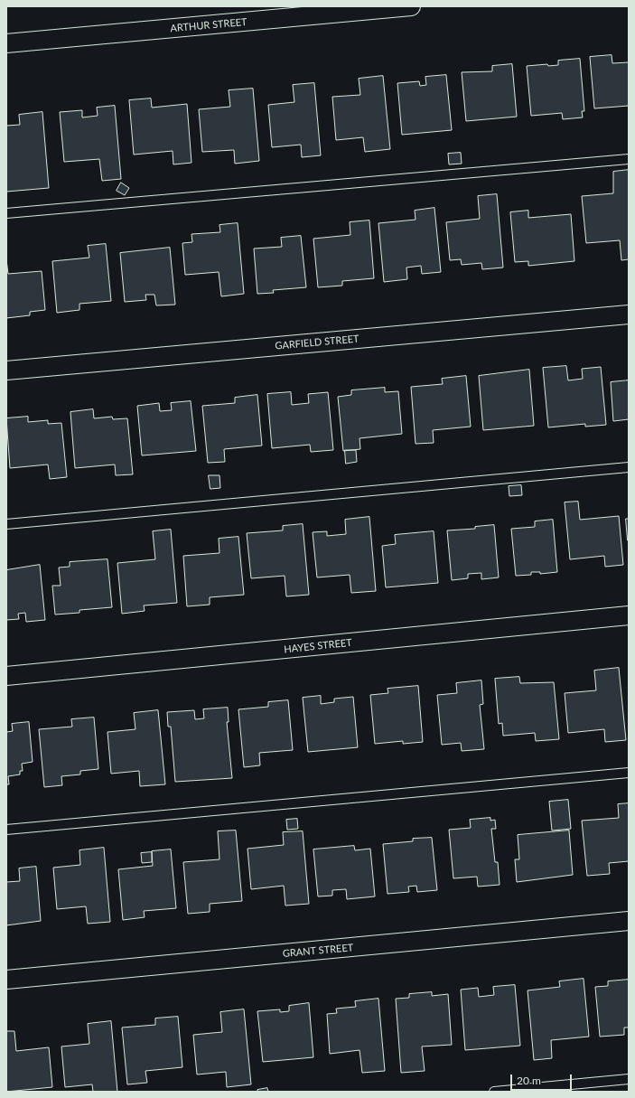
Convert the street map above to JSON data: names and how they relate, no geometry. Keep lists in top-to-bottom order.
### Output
{
  "streets": {
    "street": [
      "ARTHUR STREET",
      "GARFIELD STREET",
      "HAYES STREET",
      "GRANT STREET"
    ]
  },
  "scale_bar": "20 m"
}
